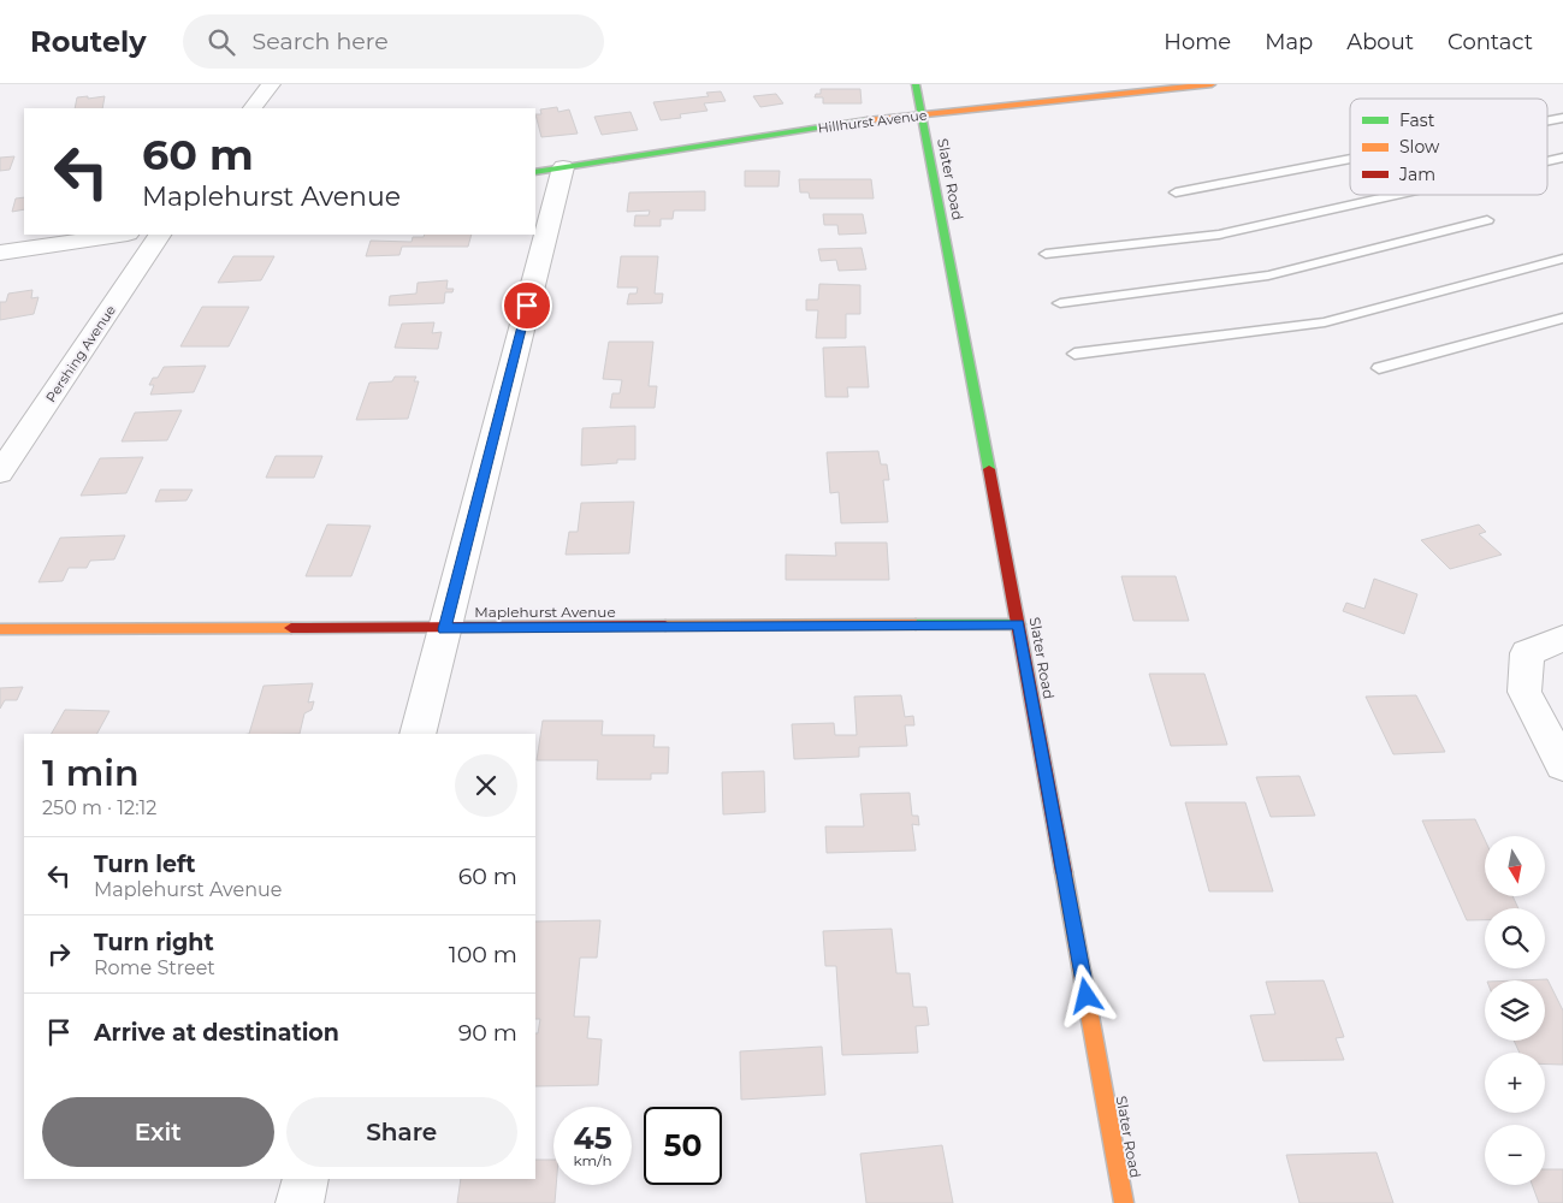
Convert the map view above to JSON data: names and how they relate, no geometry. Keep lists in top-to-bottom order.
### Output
{
  "streets": {
    "street": [
      "Hillhurst Avenue",
      "Slater Road",
      "Pershing Avenue",
      "Maplehurst Avenue"
    ]
  },
  "crossings": [
    ["Hillhurst Avenue", "Slater Road"],
    ["Slater Road", "Maplehurst Avenue"]
  ],
  "legend": ["Fast", "Slow", "Jam"],
  "north": "bottom",
  "page": {
    "header": "Routely",
    "search": "Search here",
    "nav": [
      "Home",
      "Map",
      "About",
      "Contact"
    ],
    "turn": ["60 m", "Maplehurst Avenue"],
    "heading": ["1 min", "250 m · 12:12"],
    "map_buttons": ["+", "−"],
    "list": [
      {
        "name": "Turn left",
        "note": "Maplehurst Avenue",
        "value": "60 m"
      },
      {
        "name": "Turn right",
        "note": "Rome Street",
        "value": "100 m"
      },
      {
        "name": "Arrive at destination",
        "value": "90 m"
      }
    ],
    "buttons": ["Exit", "Share"],
    "speed": "45 km/h",
    "limit": "50"
  }
}
